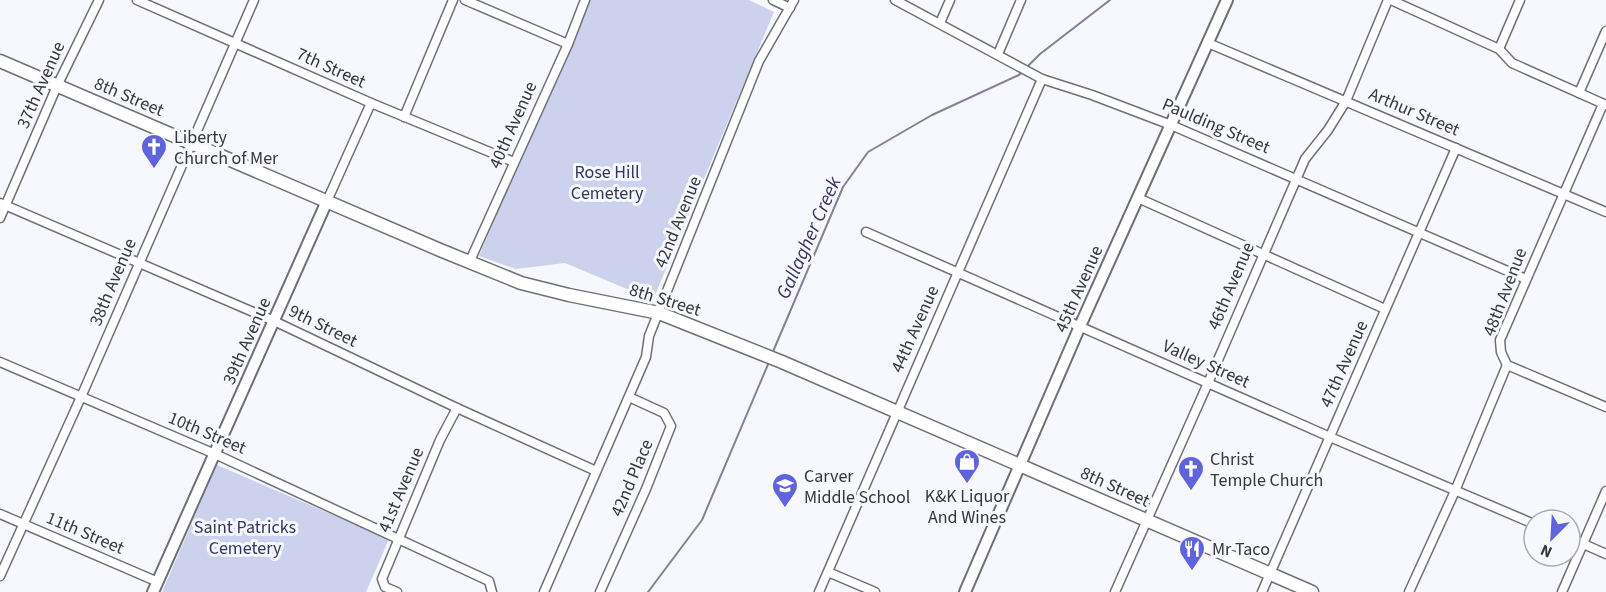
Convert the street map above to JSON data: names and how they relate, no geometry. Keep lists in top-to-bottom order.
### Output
{
  "streets": {
    "main road": ["8th Street"],
    "street": [
      "7th Street",
      "37th Avenue",
      "Arthur Street",
      "40th Avenue",
      "Paulding Street",
      "42nd Avenue",
      "38th Avenue",
      "46th Avenue",
      "45th Avenue",
      "48th Avenue",
      "9th Street",
      "44th Avenue",
      "39th Avenue",
      "Valley Street",
      "47th Avenue",
      "10th Street",
      "42nd Place",
      "41st Avenue",
      "11th Street"
    ]
  },
  "crossings": [
    ["7th Street", "40th Avenue"],
    ["7th Street", "38th Avenue"],
    ["7th Street", "39th Avenue"],
    ["37th Avenue", "8th Street"],
    ["37th Avenue", "9th Street"],
    ["8th Street", "40th Avenue"],
    ["8th Street", "42nd Avenue"],
    ["8th Street", "38th Avenue"],
    ["8th Street", "46th Avenue"],
    ["8th Street", "45th Avenue"],
    ["8th Street", "44th Avenue"],
    ["8th Street", "39th Avenue"],
    ["8th Street", "47th Avenue"],
    ["Arthur Street", "46th Avenue"],
    ["Arthur Street", "45th Avenue"],
    ["Arthur Street", "48th Avenue"],
    ["Arthur Street", "47th Avenue"],
    ["Paulding Street", "46th Avenue"],
    ["Paulding Street", "45th Avenue"],
    ["Paulding Street", "48th Avenue"],
    ["Paulding Street", "44th Avenue"],
    ["Paulding Street", "47th Avenue"],
    ["42nd Avenue", "9th Street"],
    ["42nd Avenue", "42nd Place"],
    ["38th Avenue", "9th Street"],
    ["38th Avenue", "10th Street"],
    ["38th Avenue", "11th Street"],
    ["46th Avenue", "Valley Street"],
    ["45th Avenue", "Valley Street"],
    ["9th Street", "39th Avenue"],
    ["9th Street", "41st Avenue"],
    ["44th Avenue", "Valley Street"],
    ["39th Avenue", "10th Street"],
    ["39th Avenue", "11th Street"],
    ["Valley Street", "47th Avenue"],
    ["10th Street", "41st Avenue"]
  ],
  "water": ["Gallagher Creek"],
  "parks": ["Rose Hill Cemetery", "Saint Patricks Cemetery"],
  "places": {
    "church": ["Liberty Church of Mer", "Christ Temple Church"],
    "shop": ["K&K Liquor And Wines"],
    "school or university": ["Carver Middle School"],
    "restaurant": ["Mr Taco"]
  },
  "north": "bottom left"
}
